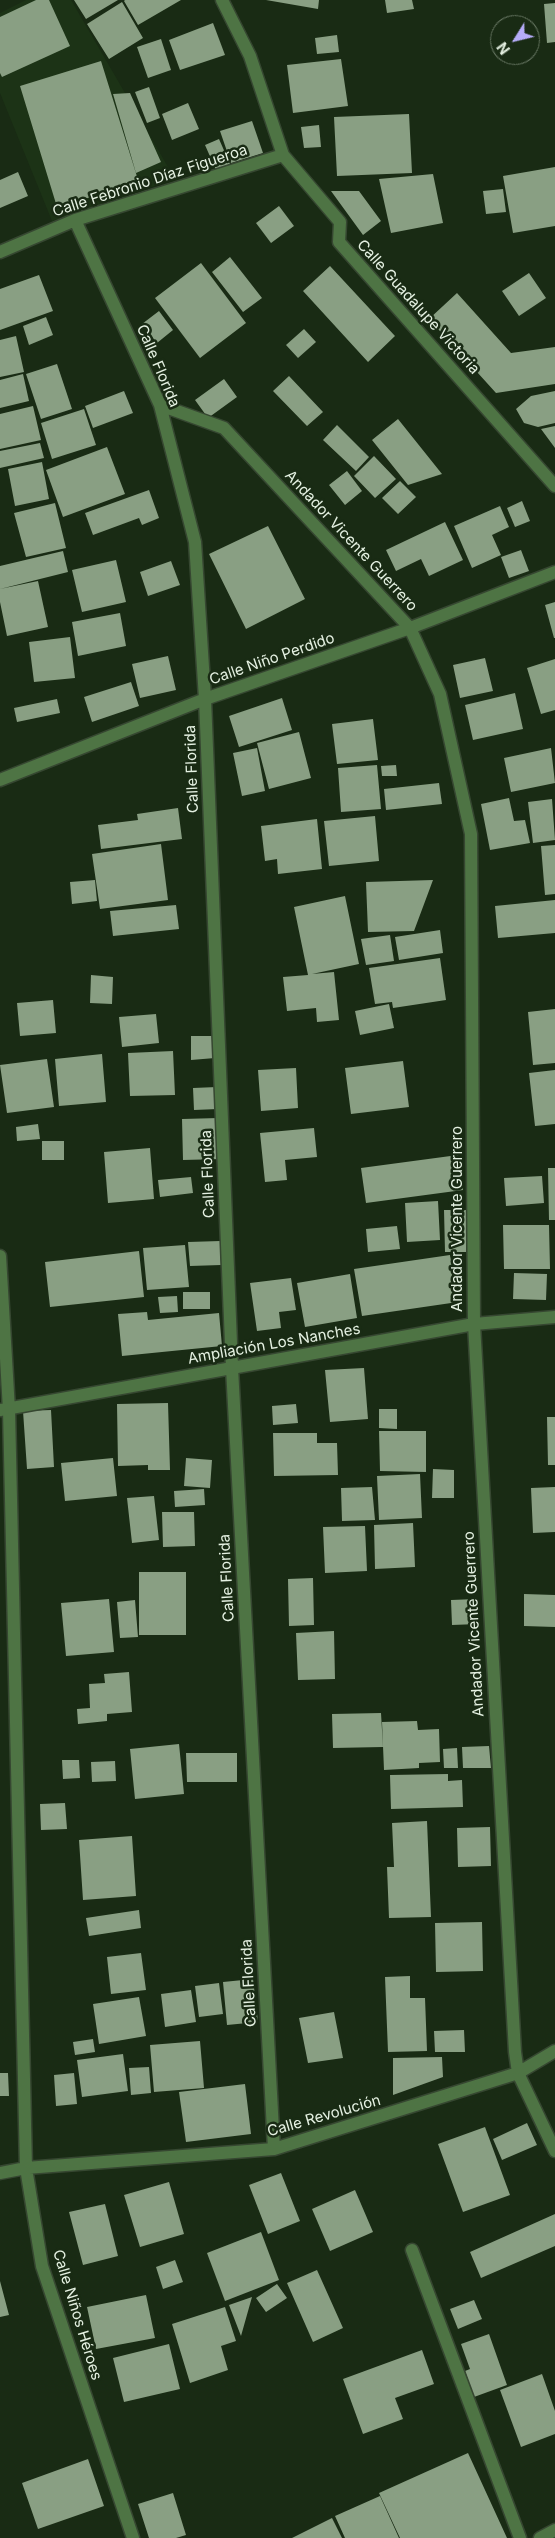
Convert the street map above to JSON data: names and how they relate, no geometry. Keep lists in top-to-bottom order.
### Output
{
  "streets": {
    "street": [
      "Calle Febronio Díaz Figueroa",
      "Calle Guadalupe Victoria",
      "Calle Florida",
      "Andador Vicente Guerrero",
      "Calle Niño Perdido",
      "Ampliación Los Nanches",
      "Calle Revolución",
      "Calle Niños Héroes"
    ]
  },
  "crossings": [
    ["Calle Febronio Díaz Figueroa", "Calle Guadalupe Victoria"],
    ["Calle Febronio Díaz Figueroa", "Calle Florida"],
    ["Calle Florida", "Andador Vicente Guerrero"],
    ["Calle Florida", "Calle Niño Perdido"],
    ["Calle Florida", "Ampliación Los Nanches"],
    ["Calle Florida", "Calle Revolución"],
    ["Andador Vicente Guerrero", "Calle Niño Perdido"],
    ["Andador Vicente Guerrero", "Ampliación Los Nanches"],
    ["Andador Vicente Guerrero", "Calle Revolución"],
    ["Ampliación Los Nanches", "Calle Niños Héroes"],
    ["Calle Revolución", "Calle Niños Héroes"]
  ],
  "north": "bottom left"
}
